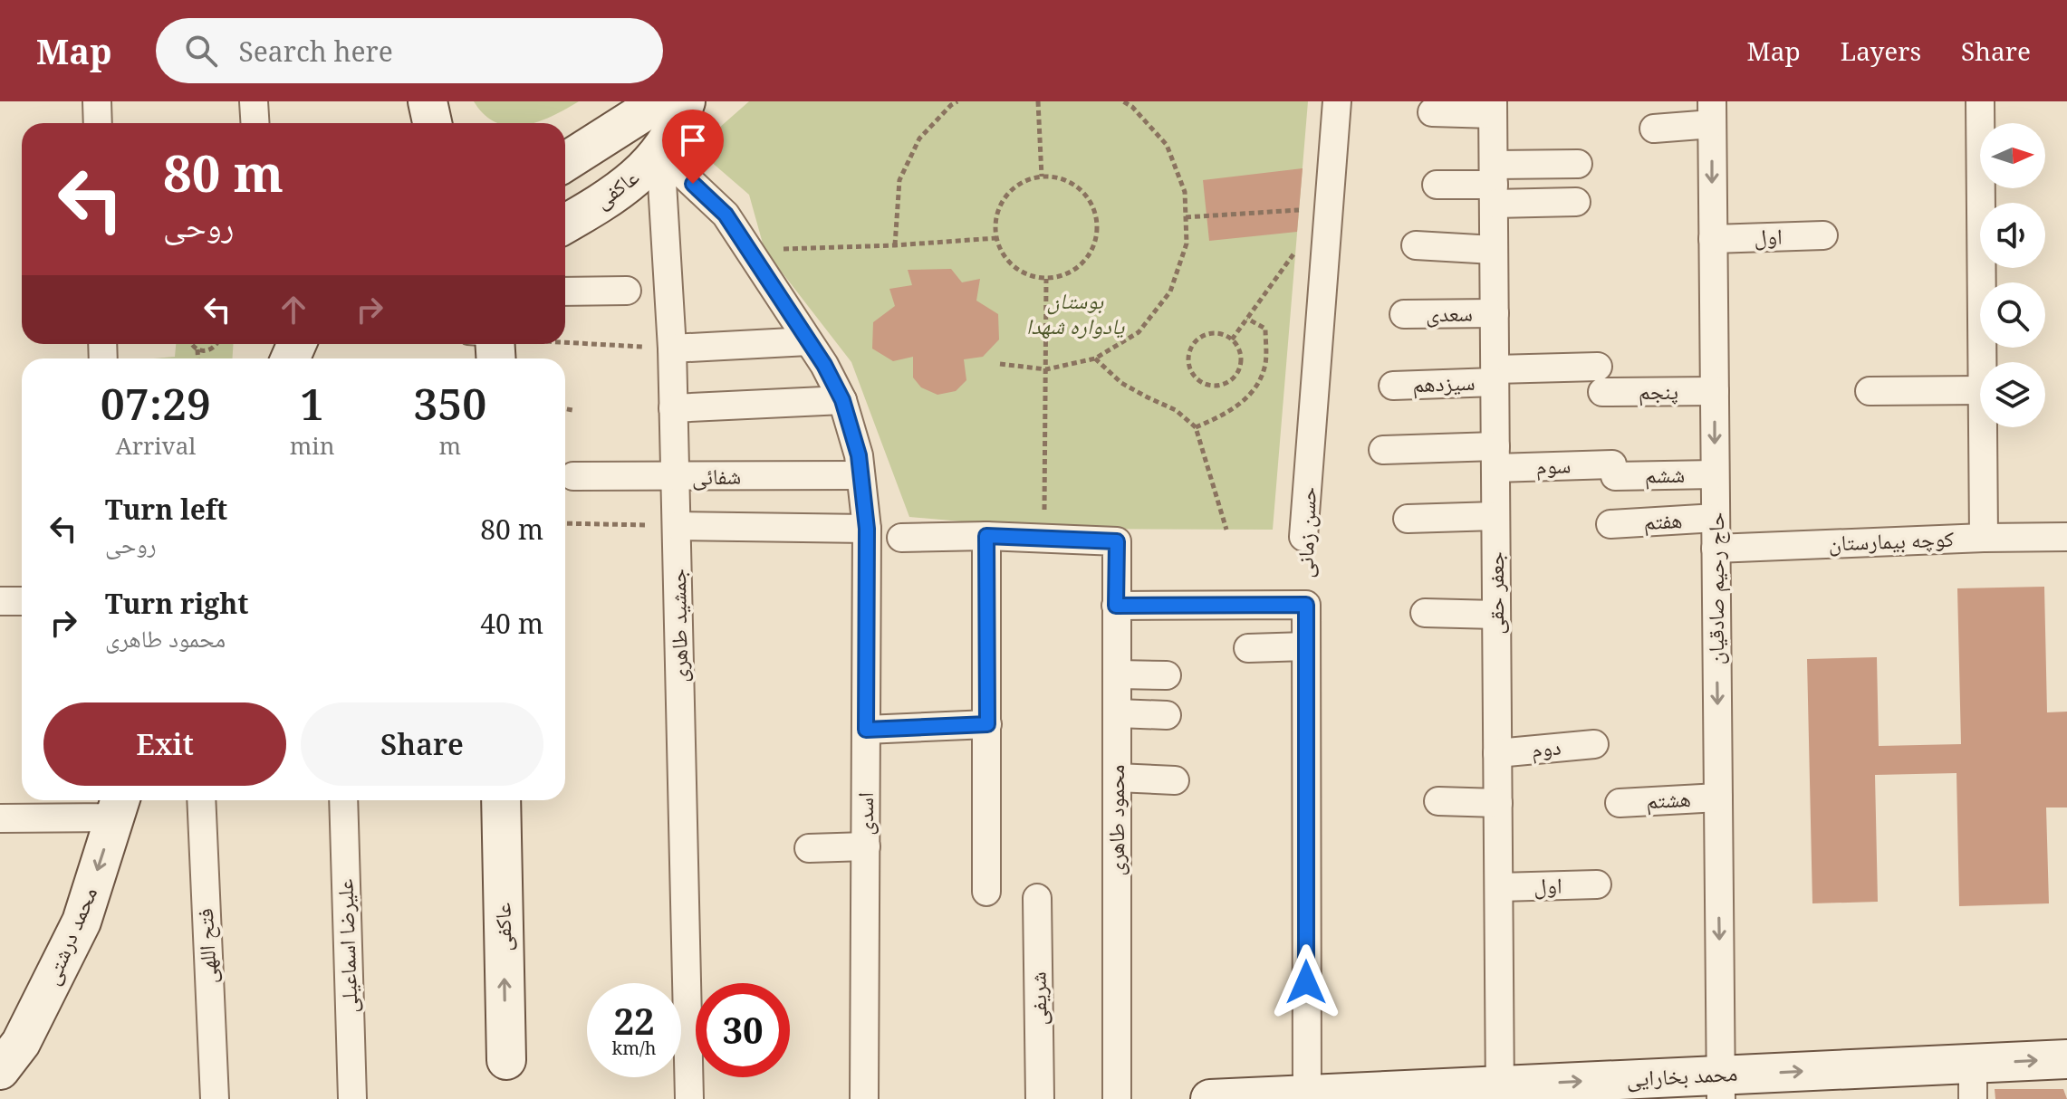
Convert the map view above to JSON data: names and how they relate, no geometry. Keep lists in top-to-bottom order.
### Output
{
  "streets": {
    "main road": ["عاکفی", "محمد درشتی", "محمد بخارایی"],
    "street": [
      "اول",
      "سعدی",
      "سیزدهم",
      "پنجم",
      "سوم",
      "ششم",
      "شفائی",
      "هفتم",
      "حسن زمانی",
      "کوچه بیمارستان",
      "حاج رحیم صادقیان",
      "جعفر حقی",
      "جمشید طاهری",
      "دوم",
      "هشتم",
      "اسدی",
      "محمود طاهری",
      "فتح اللهی",
      "علیرضا اسماعیلی",
      "شریفی"
    ]
  },
  "crossings": [
    ["عاکفی", "جمشید طاهری"],
    ["عاکفی", "اسدی"],
    ["اول", "حاج رحیم صادقیان"],
    ["اول", "جعفر حقی"],
    ["سعدی", "جعفر حقی"],
    ["سیزدهم", "پنجم"],
    ["سیزدهم", "جعفر حقی"],
    ["پنجم", "حاج رحیم صادقیان"],
    ["پنجم", "جعفر حقی"],
    ["سوم", "ششم"],
    ["سوم", "جعفر حقی"],
    ["ششم", "حاج رحیم صادقیان"],
    ["شفائی", "جمشید طاهری"],
    ["شفائی", "اسدی"],
    ["هفتم", "حاج رحیم صادقیان"],
    ["حسن زمانی", "محمود طاهری"],
    ["حسن زمانی", "محمد بخارایی"],
    ["کوچه بیمارستان", "حاج رحیم صادقیان"],
    ["حاج رحیم صادقیان", "هشتم"],
    ["حاج رحیم صادقیان", "محمد بخارایی"],
    ["جعفر حقی", "دوم"],
    ["جعفر حقی", "محمد بخارایی"],
    ["جمشید طاهری", "اسدی"]
  ],
  "one_way": [
    "عاکفی",
    "حاج رحیم صادقیان",
    "محمد درشتی",
    "محمد بخارایی"
  ],
  "parks": ["بوستان یادواره شهدا"],
  "north": "right",
  "page": {
    "header": "Map",
    "search": "Search here",
    "nav": ["Map", "Layers", "Share"],
    "turn": ["80 m", "روحی"],
    "eta": [
      "07:29",
      "Arrival",
      "1",
      "min",
      "350",
      "m"
    ],
    "list": [
      {
        "name": "Turn left",
        "note": "روحی",
        "value": "80 m"
      },
      {
        "name": "Turn right",
        "note": "محمود طاهری",
        "value": "40 m"
      }
    ],
    "buttons": ["Exit", "Share"],
    "speed": "22 km/h",
    "limit": "30"
  }
}
